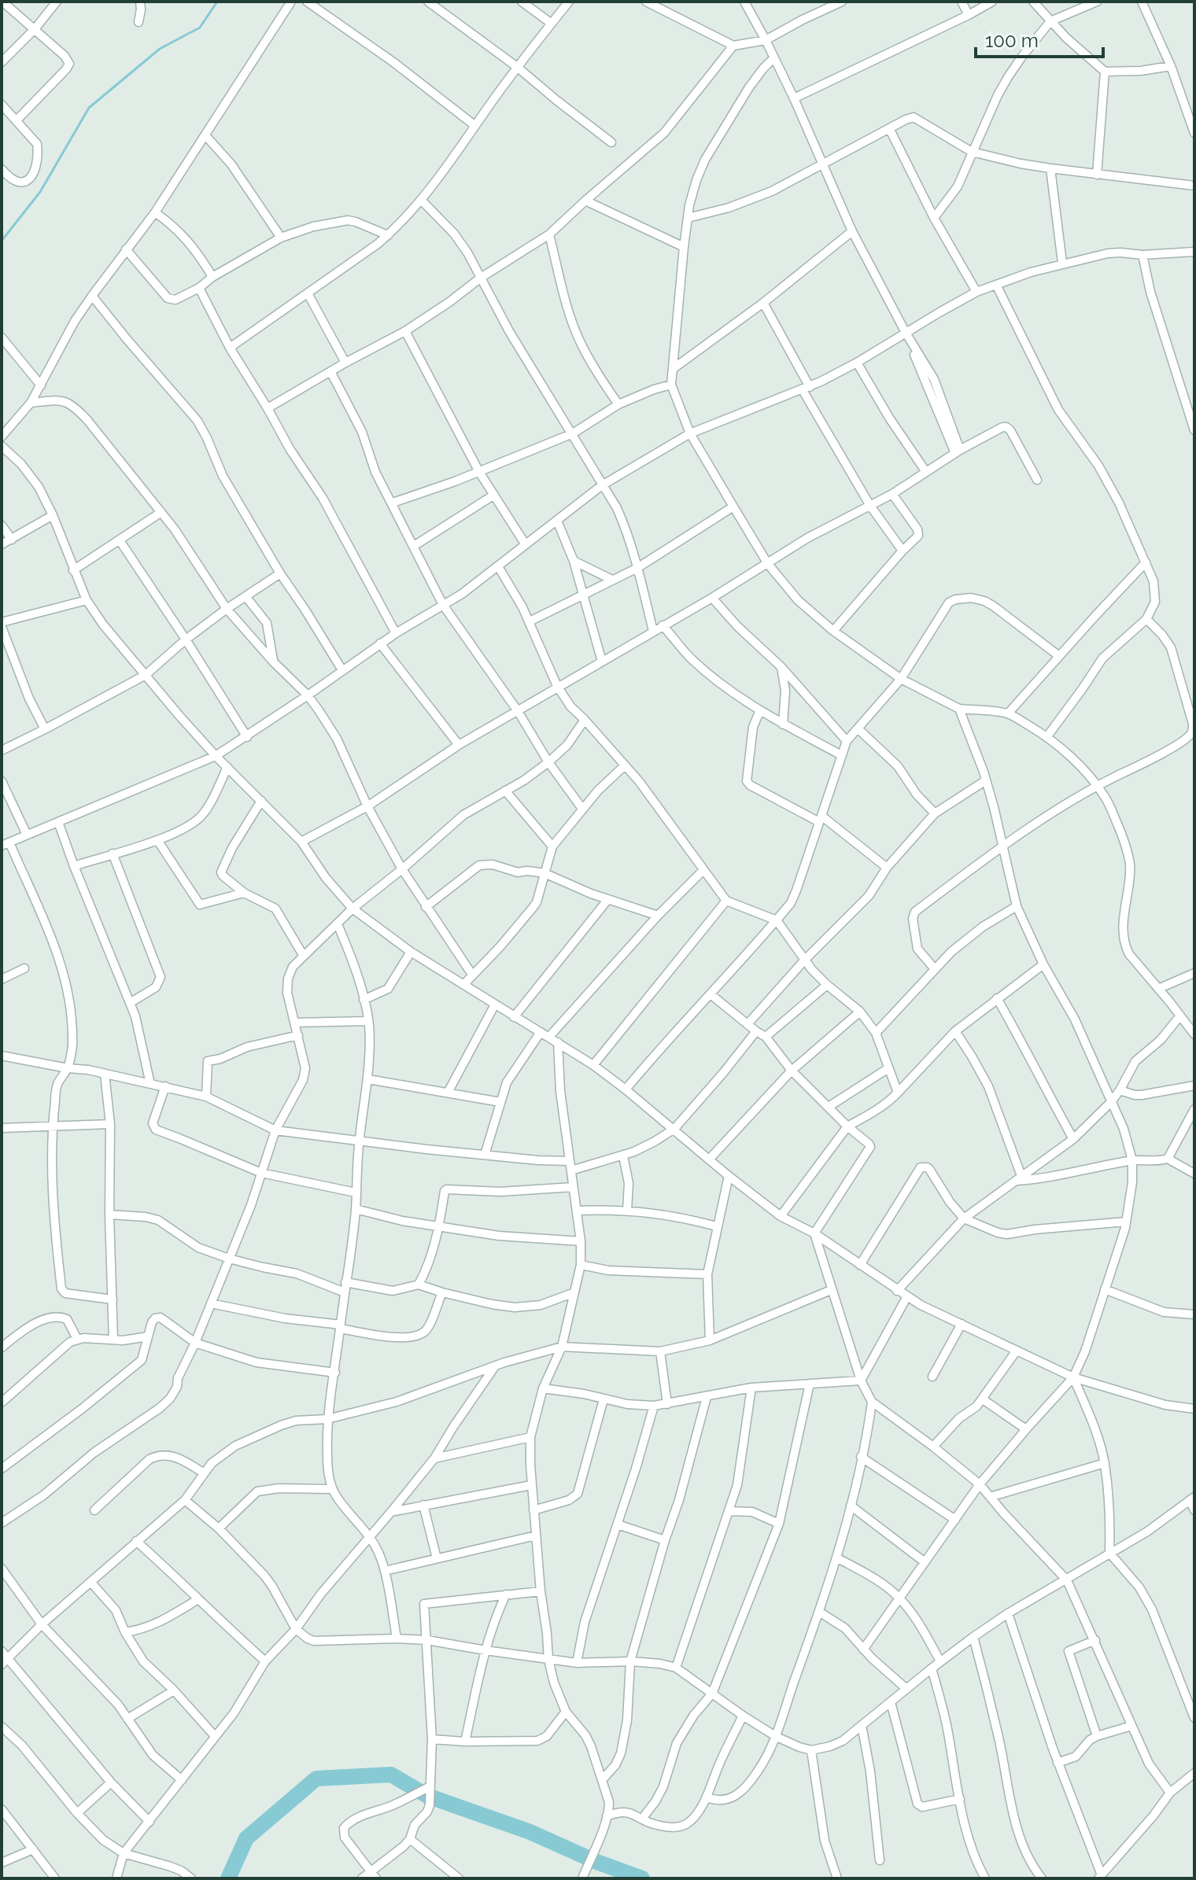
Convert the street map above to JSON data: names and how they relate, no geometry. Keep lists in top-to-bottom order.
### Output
{
  "scale_bar": "100 m"
}
